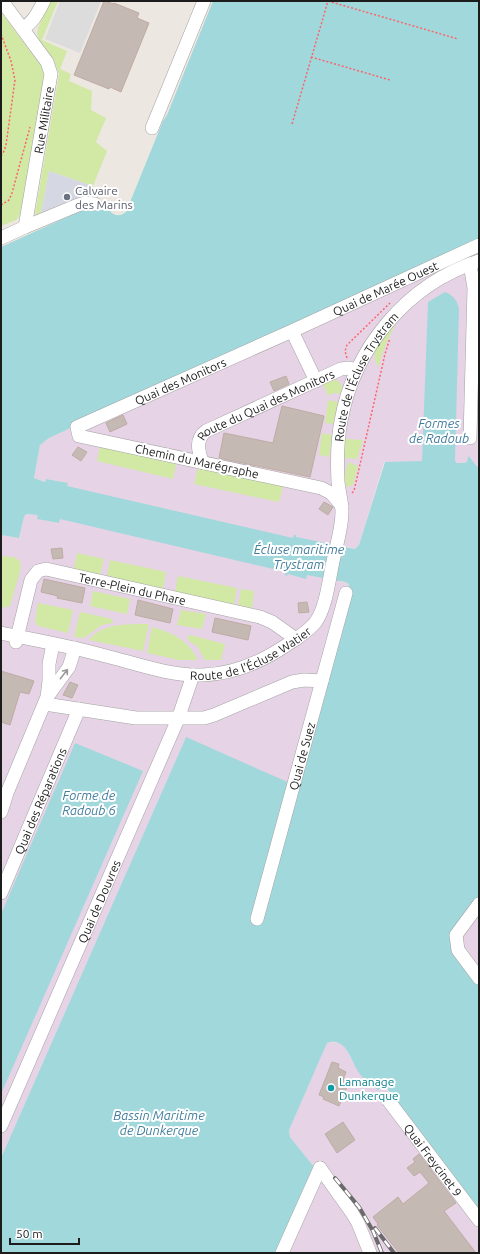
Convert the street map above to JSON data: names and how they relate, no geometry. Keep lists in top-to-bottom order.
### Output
{
  "streets": {
    "street": [
      "Rue Militaire",
      "Quai de Marée Ouest",
      "Route de l'Écluse Trystram",
      "Quai des Monitors",
      "Route du Quai des Monitors",
      "Chemin du Marégraphe",
      "Terre-Plein du Phare",
      "Route de l'Écluse Watier",
      "Quai de Suez",
      "Quai des Réparations",
      "Quai de Douvres",
      "Quai Freycinet 9"
    ]
  },
  "crossings": [
    ["Quai de Marée Ouest", "Quai des Monitors"],
    ["Route de l'Écluse Trystram", "Route du Quai des Monitors"],
    ["Route de l'Écluse Trystram", "Chemin du Marégraphe"],
    ["Route de l'Écluse Trystram", "Route de l'Écluse Watier"],
    ["Quai des Monitors", "Chemin du Marégraphe"],
    ["Route du Quai des Monitors", "Chemin du Marégraphe"],
    ["Terre-Plein du Phare", "Route de l'Écluse Watier"],
    ["Route de l'Écluse Watier", "Quai de Douvres"]
  ],
  "water": [
    "Formes de Radoub",
    "Écluse maritime Trystram",
    "Forme de Radoub 6",
    "Bassin Maritime de Dunkerque"
  ],
  "places": ["Calvaire des Marins", "Lamanage Dunkerque"],
  "scale_bar": "50 m"
}
